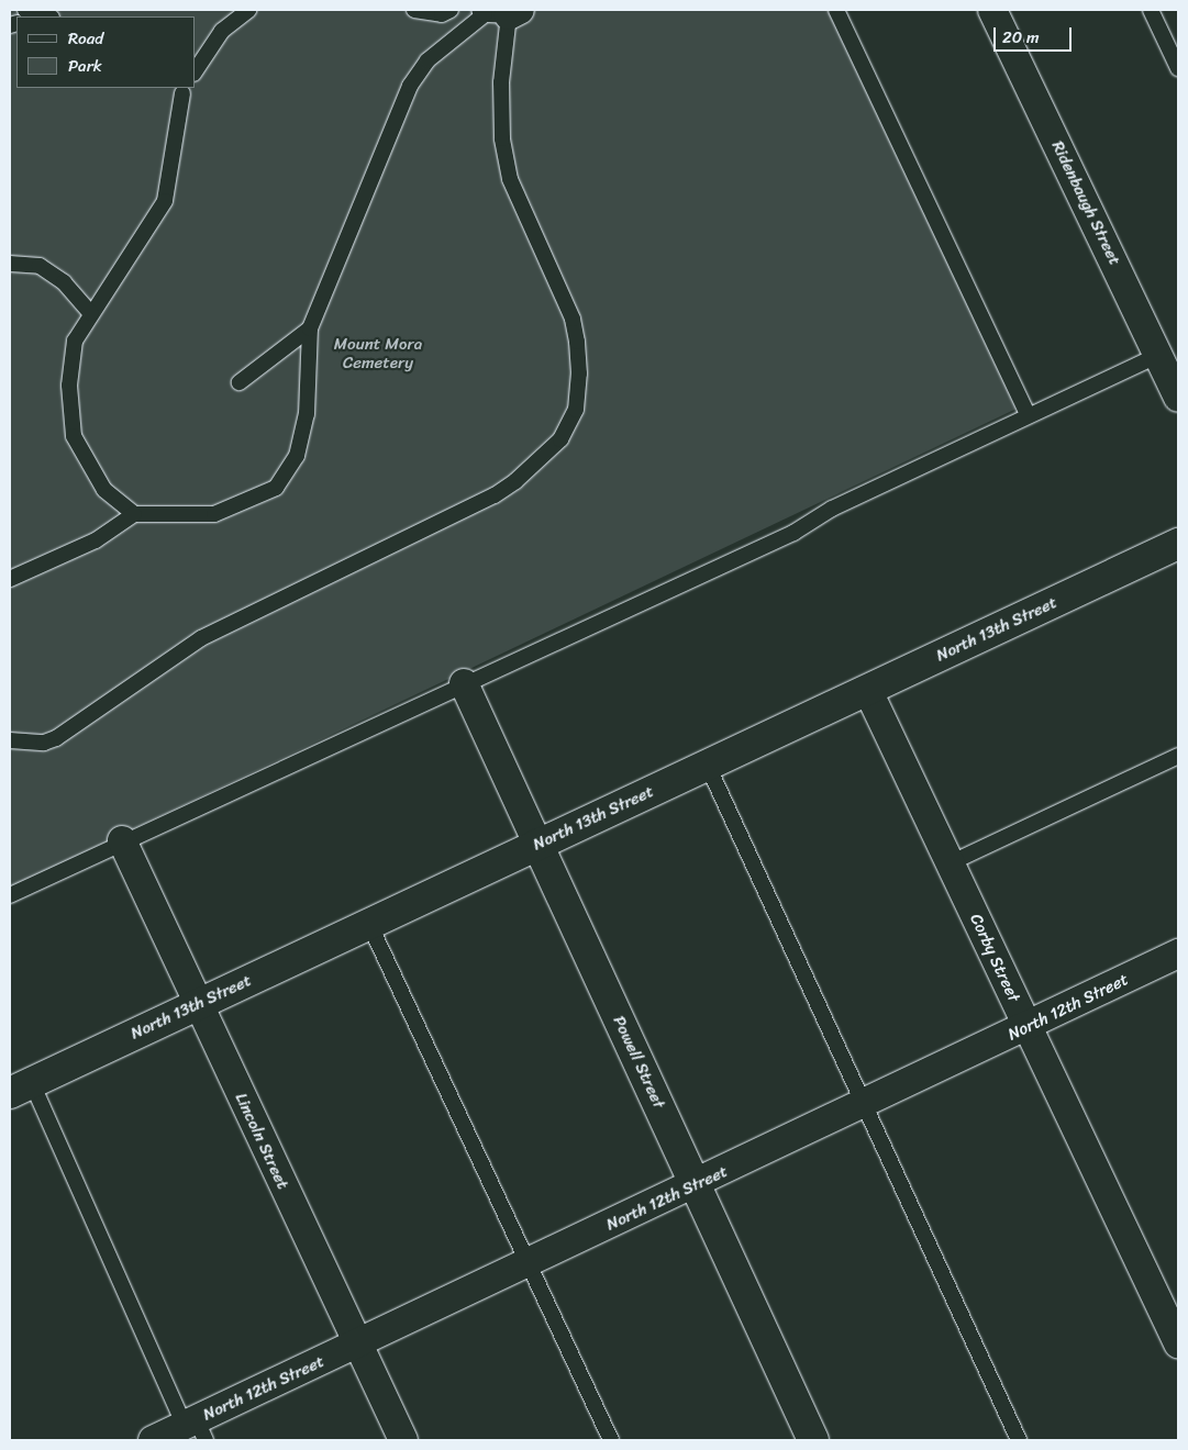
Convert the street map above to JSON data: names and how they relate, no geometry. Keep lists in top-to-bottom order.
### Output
{
  "streets": {
    "street": [
      "Ridenbaugh Street",
      "North 13th Street",
      "Corby Street",
      "North 12th Street",
      "Powell Street",
      "Lincoln Street"
    ]
  },
  "crossings": [
    ["North 13th Street", "Corby Street"],
    ["North 13th Street", "Powell Street"],
    ["North 13th Street", "Lincoln Street"],
    ["Corby Street", "North 12th Street"],
    ["North 12th Street", "Powell Street"],
    ["North 12th Street", "Lincoln Street"]
  ],
  "parks": ["Mount Mora Cemetery"],
  "legend": ["Road", "Park"],
  "scale_bar": "20 m"
}
